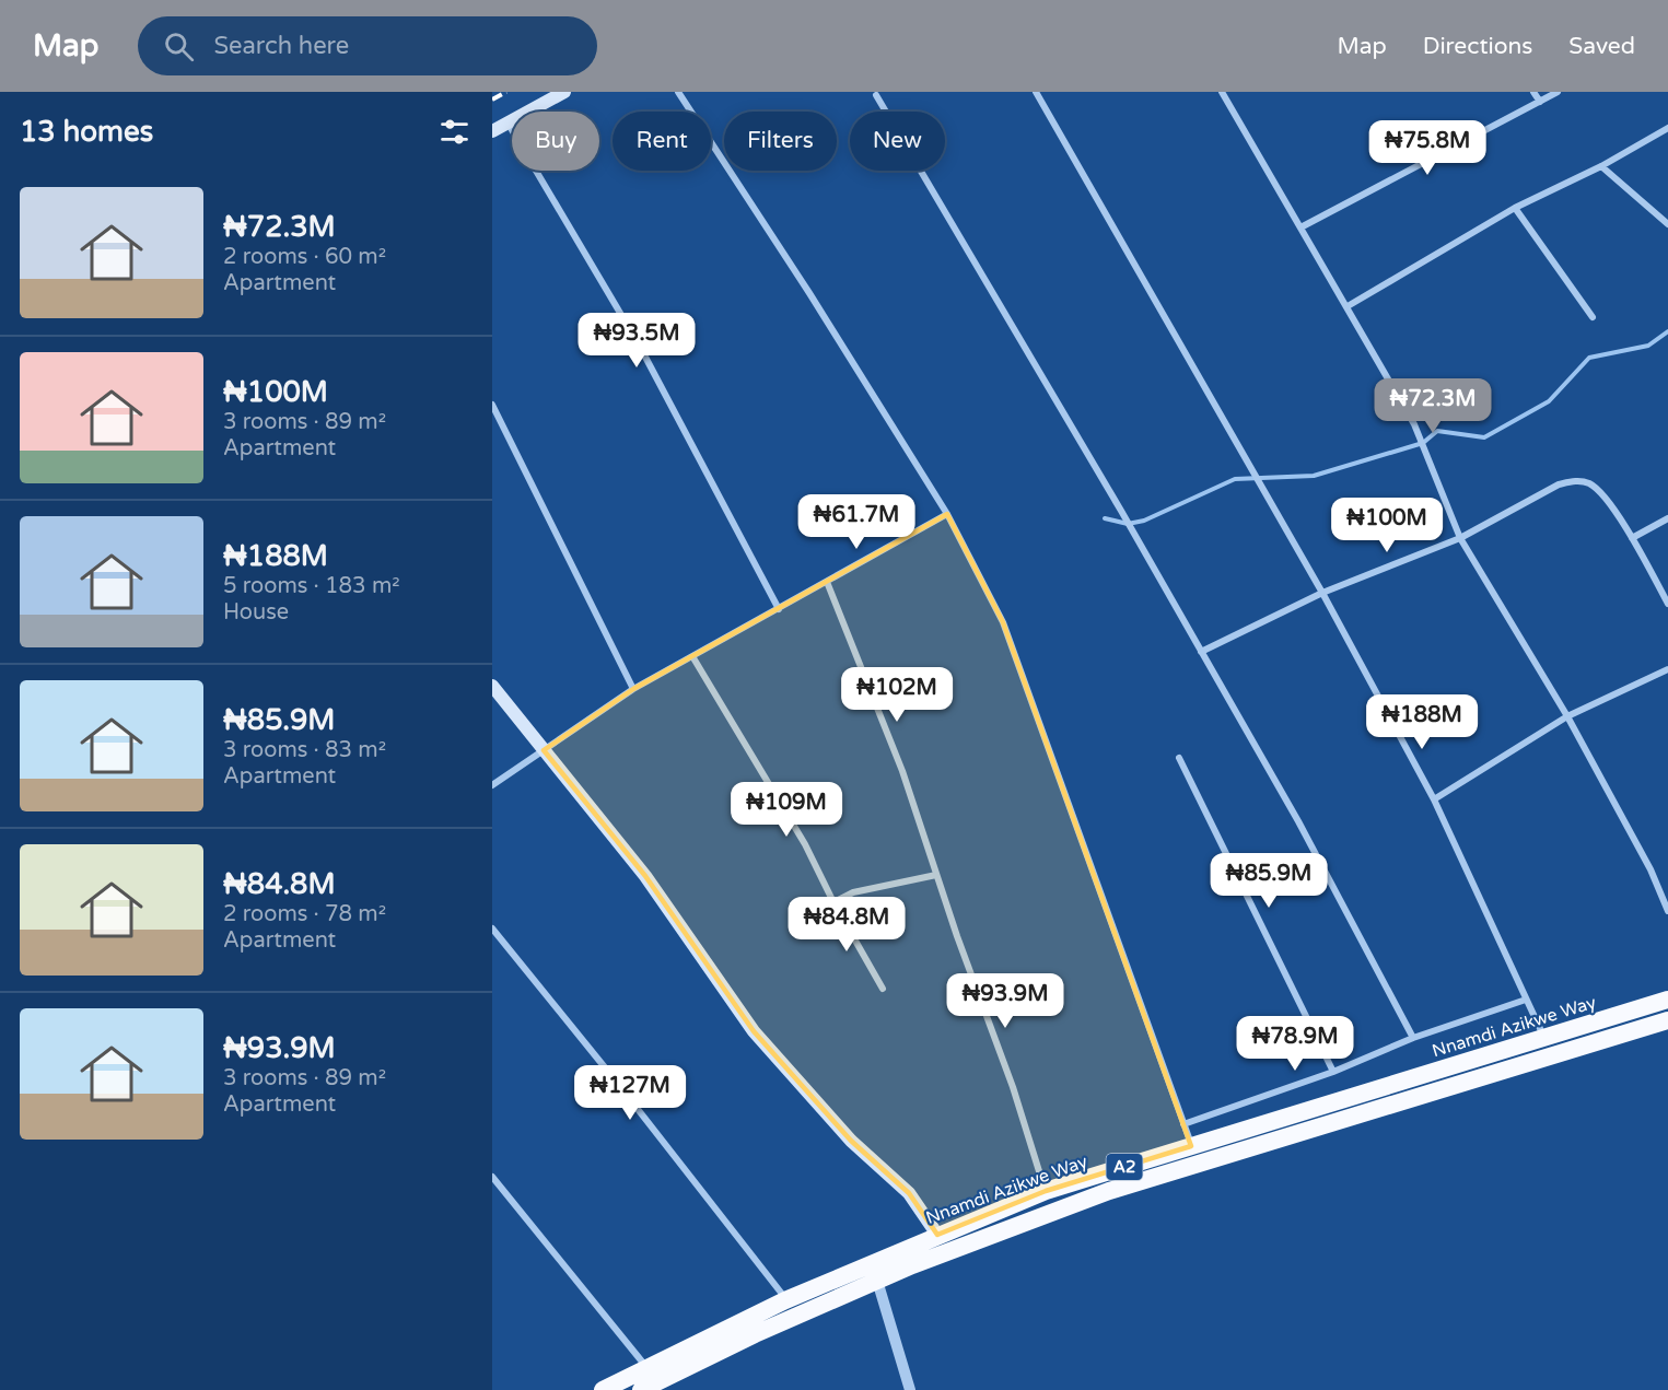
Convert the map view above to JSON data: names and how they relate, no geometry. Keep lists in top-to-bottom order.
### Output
{
  "streets": {
    "highway": ["Nnamdi Azikwe Way", "A2"]
  },
  "page": {
    "header": "Map",
    "search": "Search here",
    "nav": ["Map", "Directions", "Saved"],
    "heading": "13 homes",
    "chip": [
      "Buy",
      "Rent",
      "Filters",
      "New"
    ],
    "price": [
      "₦75.8M",
      "₦93.5M",
      "₦72.3M",
      "₦61.7M",
      "₦100M",
      "₦102M",
      "₦188M",
      "₦109M",
      "₦85.9M",
      "₦84.8M",
      "₦93.9M",
      "₦78.9M",
      "₦127M"
    ],
    "list": [
      {
        "name": "₦72.3M",
        "note": "2 rooms · 60 m² · Apartment"
      },
      {
        "name": "₦100M",
        "note": "3 rooms · 89 m² · Apartment"
      },
      {
        "name": "₦188M",
        "note": "5 rooms · 183 m² · House"
      },
      {
        "name": "₦85.9M",
        "note": "3 rooms · 83 m² · Apartment"
      },
      {
        "name": "₦84.8M",
        "note": "2 rooms · 78 m² · Apartment"
      },
      {
        "name": "₦93.9M",
        "note": "3 rooms · 89 m² · Apartment"
      }
    ]
  }
}
